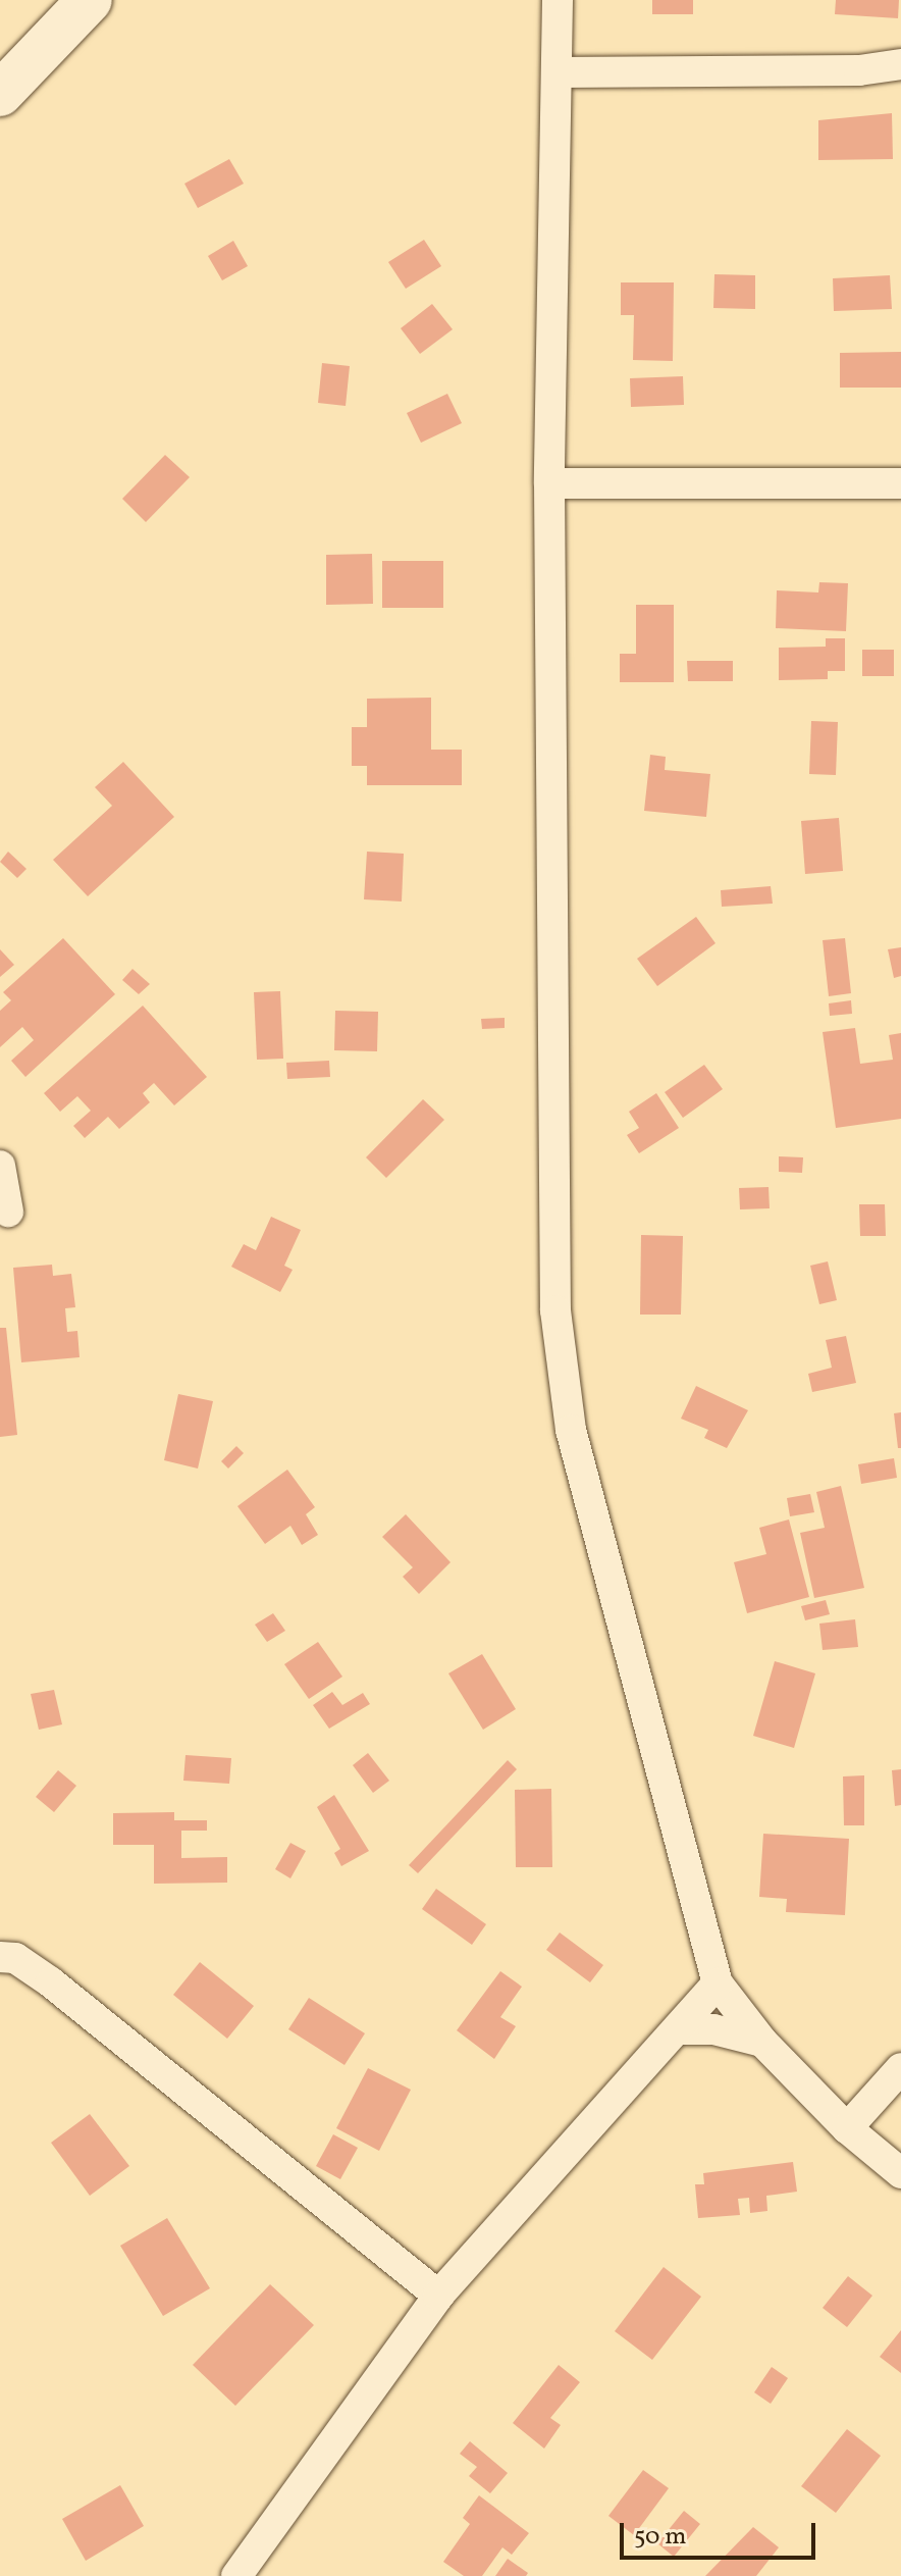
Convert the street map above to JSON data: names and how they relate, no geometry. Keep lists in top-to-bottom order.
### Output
{
  "scale_bar": "50 m"
}
